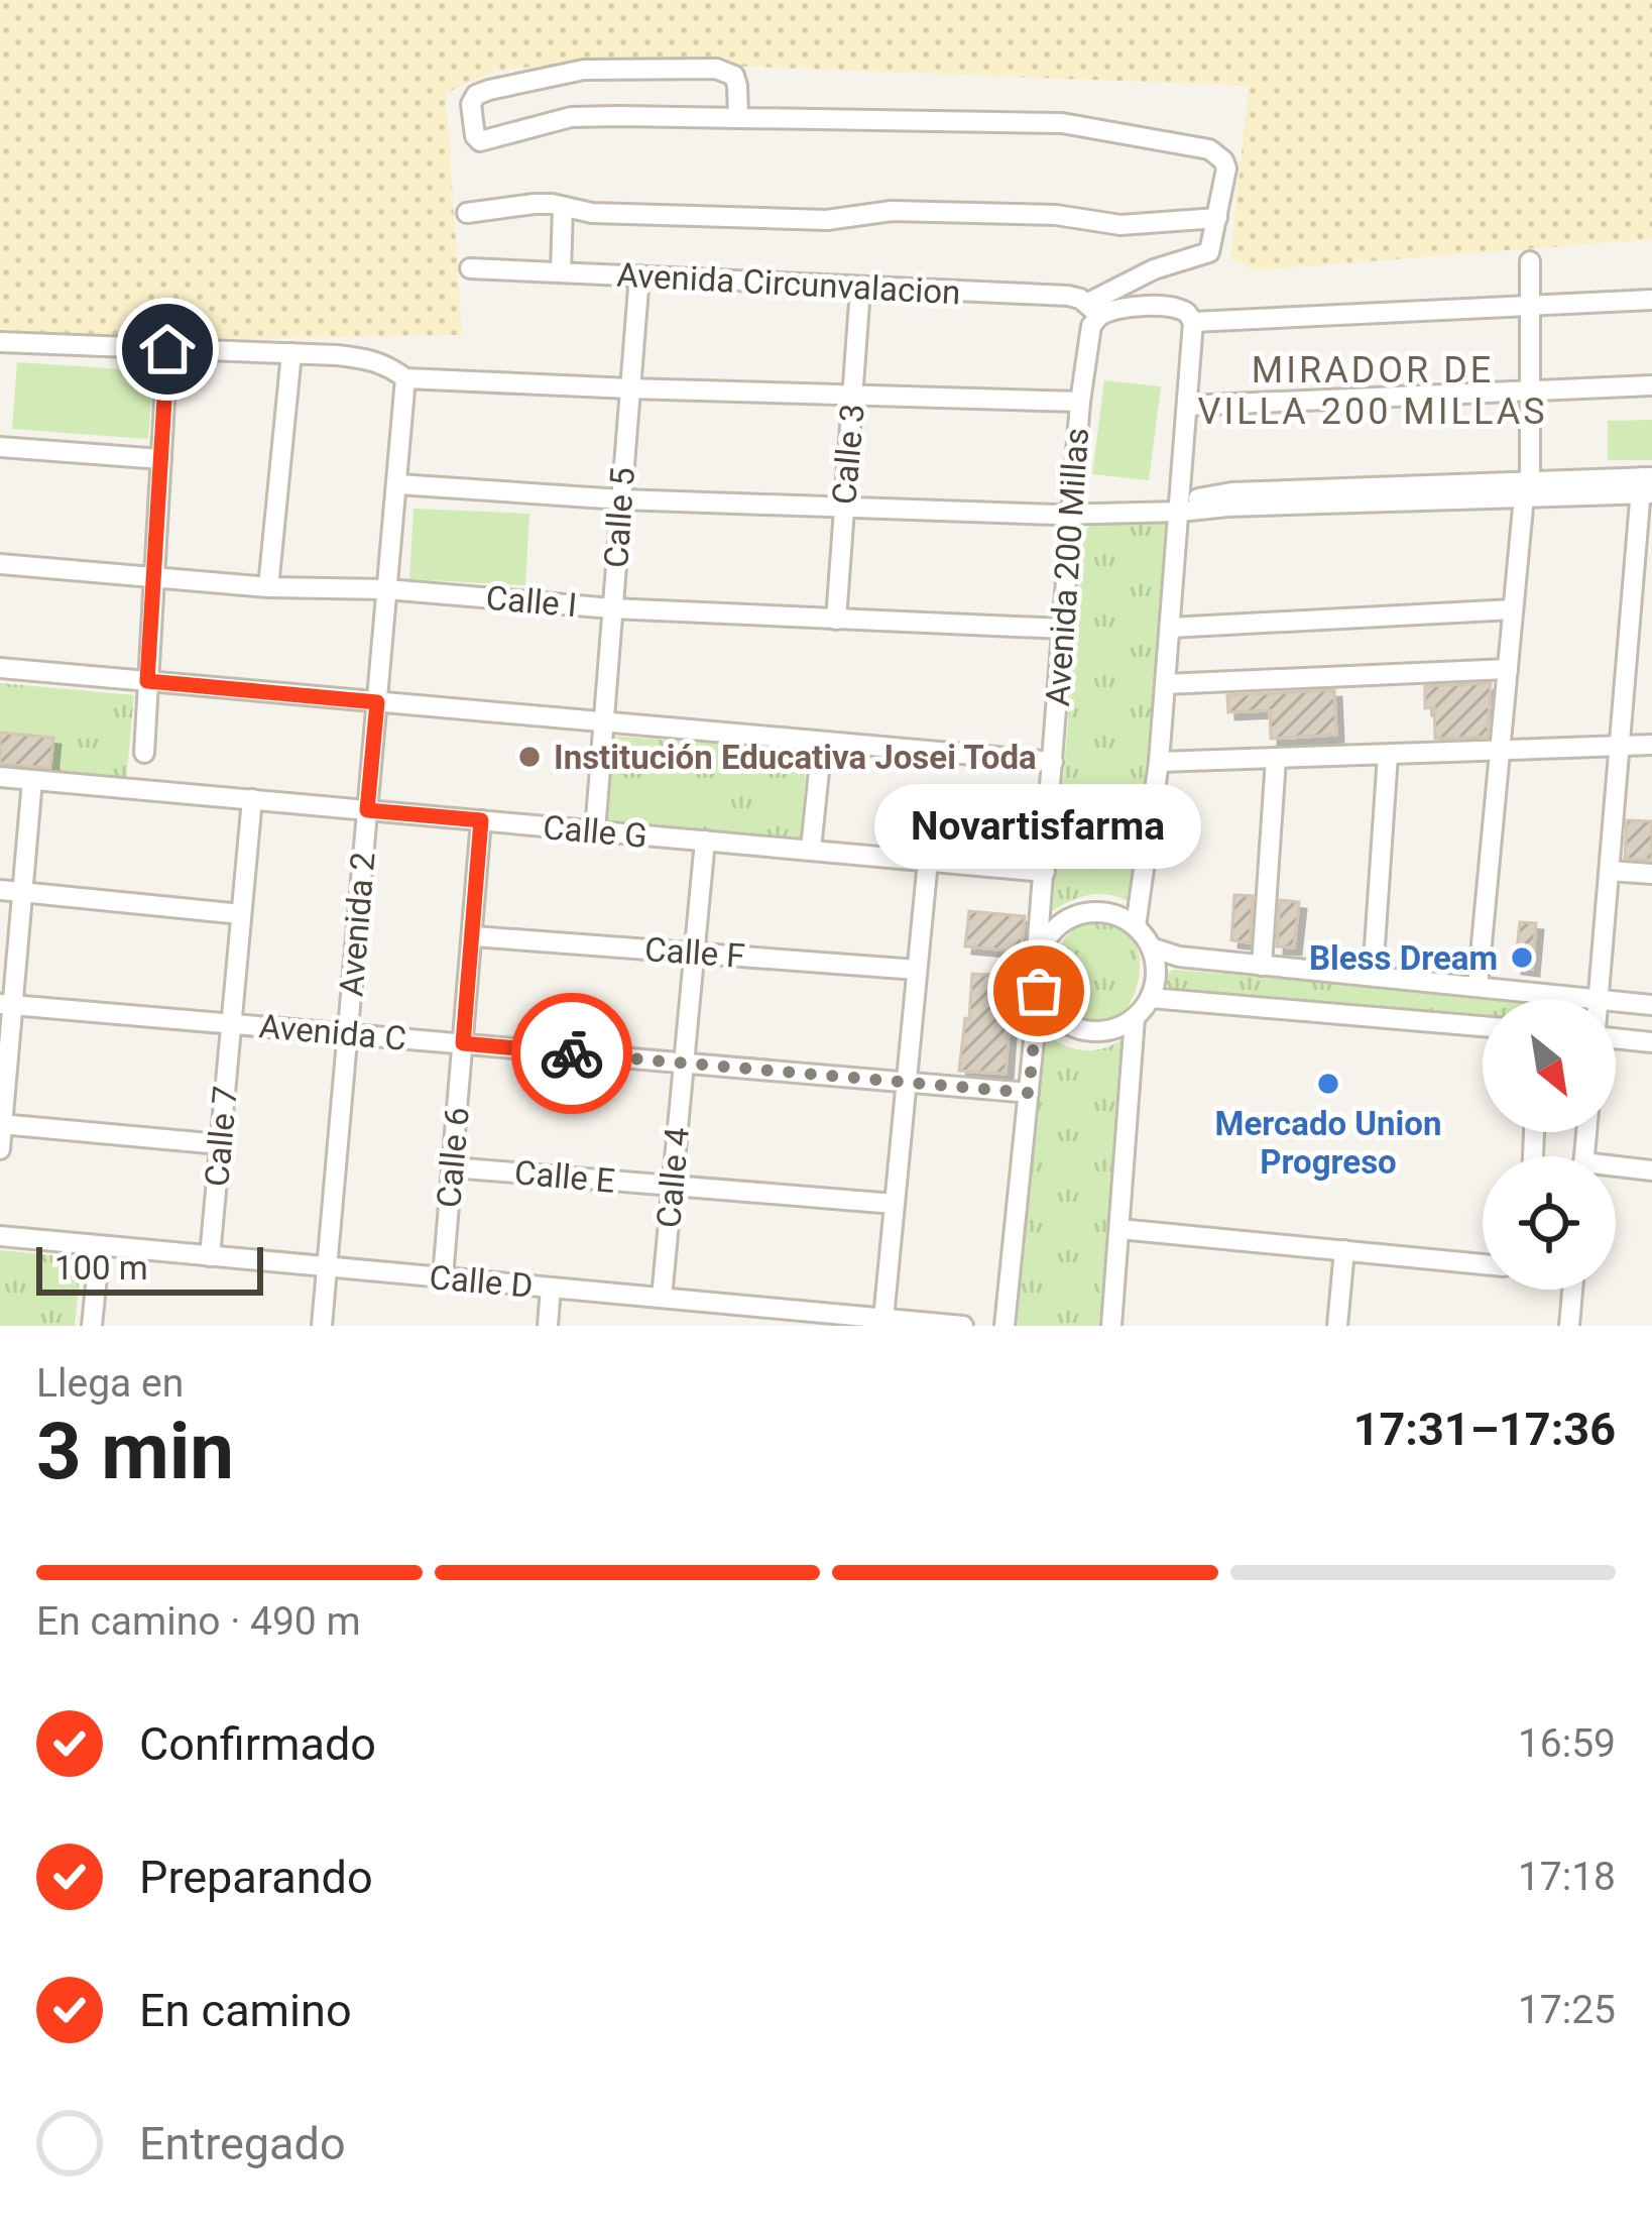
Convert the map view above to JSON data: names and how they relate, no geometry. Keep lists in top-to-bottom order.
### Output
{
  "streets": {
    "street": [
      "Avenida Circunvalacion",
      "Calle 3",
      "Calle 5",
      "Avenida 200 Millas",
      "Calle I",
      "Calle G",
      "Avenida 2",
      "Calle F",
      "Avenida C",
      "Calle 7",
      "Calle 6",
      "Calle E",
      "Calle 4",
      "Calle D"
    ]
  },
  "crossings": [
    ["Avenida Circunvalacion", "Calle 3"],
    ["Avenida Circunvalacion", "Calle 5"],
    ["Avenida Circunvalacion", "Avenida 200 Millas"],
    ["Calle 3", "Calle I"],
    ["Calle 5", "Calle I"],
    ["Calle 5", "Calle G"],
    ["Avenida 200 Millas", "Calle I"],
    ["Avenida 200 Millas", "Calle G"],
    ["Calle I", "Avenida 2"],
    ["Calle G", "Avenida 2"],
    ["Calle G", "Calle 7"],
    ["Calle G", "Calle 6"],
    ["Calle G", "Calle 4"],
    ["Avenida 2", "Avenida C"],
    ["Avenida 2", "Calle D"],
    ["Calle F", "Calle 6"],
    ["Calle F", "Calle 4"],
    ["Avenida C", "Calle 7"],
    ["Avenida C", "Calle 6"],
    ["Avenida C", "Calle 4"],
    ["Calle 7", "Calle D"],
    ["Calle 6", "Calle E"],
    ["Calle 6", "Calle D"],
    ["Calle E", "Calle 4"],
    ["Calle 4", "Calle D"]
  ],
  "districts": ["MIRADOR DE VILLA 200 MILLAS"],
  "places": [
    "Institución Educativa Josei Toda",
    "Bless Dream",
    "Novartisfarma",
    "Mercado Union Progreso"
  ],
  "scale_bar": "100 m",
  "north": "bottom right",
  "page": {
    "bubble": "Novartisfarma",
    "scale": "100 m",
    "heading": ["3 min", "Llega en", "17:31–17:36"],
    "bar": "En camino · 490 m",
    "list": [
      ["Confirmado", "16:59"],
      ["Preparando", "17:18"],
      ["En camino", "17:25"],
      "Entregado"
    ]
  }
}
